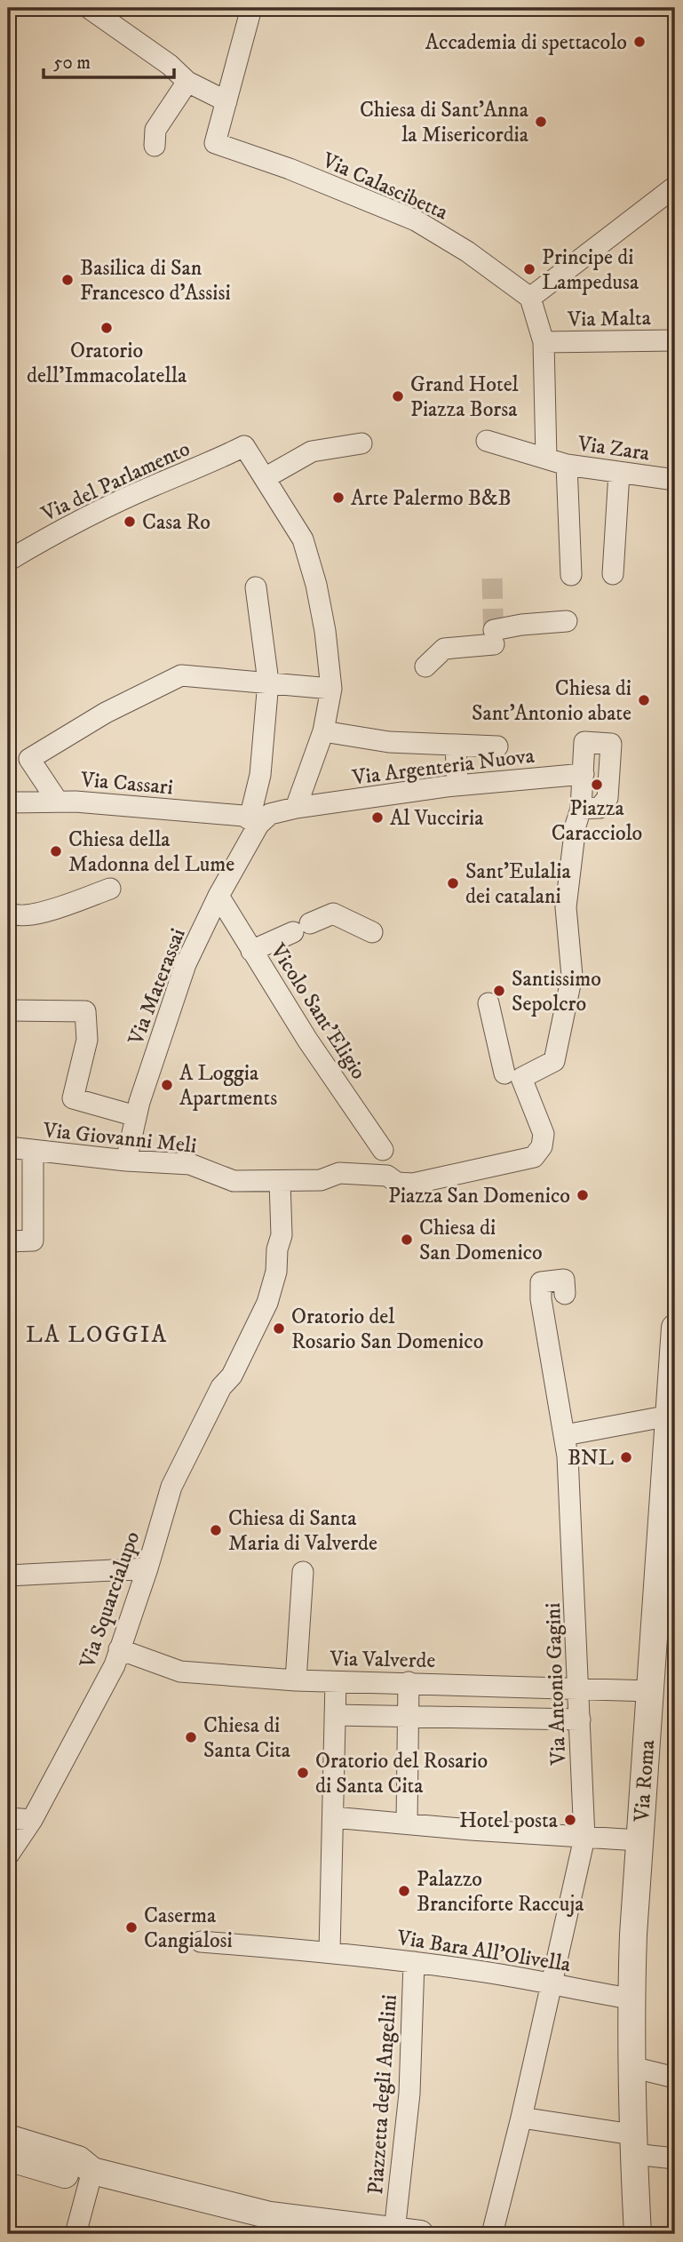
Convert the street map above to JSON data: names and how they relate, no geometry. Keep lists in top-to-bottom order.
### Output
{
  "streets": {
    "street": [
      "Via Calascibetta",
      "Via Malta",
      "Via Zara",
      "Via del Parlamento",
      "Via Argenteria Nuova",
      "Via Cassari",
      "Via Materassai",
      "Vicolo Sant'Eligio",
      "Via Giovanni Meli",
      "Via Squarcialupo",
      "Via Valverde",
      "Via Antonio Gagini",
      "Via Roma",
      "Via Bara All'Olivella",
      "Piazzetta degli Angelini"
    ]
  },
  "crossings": [
    ["Via Argenteria Nuova", "Via Cassari"],
    ["Via Argenteria Nuova", "Via Materassai"],
    ["Via Cassari", "Via Materassai"],
    ["Via Materassai", "Vicolo Sant'Eligio"],
    ["Via Materassai", "Via Giovanni Meli"],
    ["Via Giovanni Meli", "Via Squarcialupo"],
    ["Via Squarcialupo", "Via Valverde"],
    ["Via Valverde", "Via Antonio Gagini"],
    ["Via Valverde", "Via Roma"],
    ["Via Antonio Gagini", "Via Bara All'Olivella"],
    ["Via Roma", "Via Bara All'Olivella"],
    ["Via Bara All'Olivella", "Piazzetta degli Angelini"]
  ],
  "districts": ["LA LOGGIA"],
  "places": [
    "Accademia di spettacolo",
    "Chiesa di Sant'Anna la Misericordia",
    "Principe di Lampedusa",
    "Basilica di San Francesco d'Assisi",
    "Oratorio dell'Immacolatella",
    "Grand Hotel Piazza Borsa",
    "Arte Palermo B&B",
    "Casa Ro",
    "Chiesa di Sant'Antonio abate",
    "Piazza Caracciolo",
    "Al Vucciria",
    "Chiesa della Madonna del Lume",
    "Sant'Eulalia dei catalani",
    "Santissimo Sepolcro",
    "A Loggia Apartments",
    "Piazza San Domenico",
    "Chiesa di San Domenico",
    "Oratorio del Rosario San Domenico",
    "BNL",
    "Chiesa di Santa Maria di Valverde",
    "Chiesa di Santa Cita",
    "Oratorio del Rosario di Santa Cita",
    "Hotel posta",
    "Palazzo Branciforte Raccuja",
    "Caserma Cangialosi"
  ],
  "scale_bar": "50 m"
}
